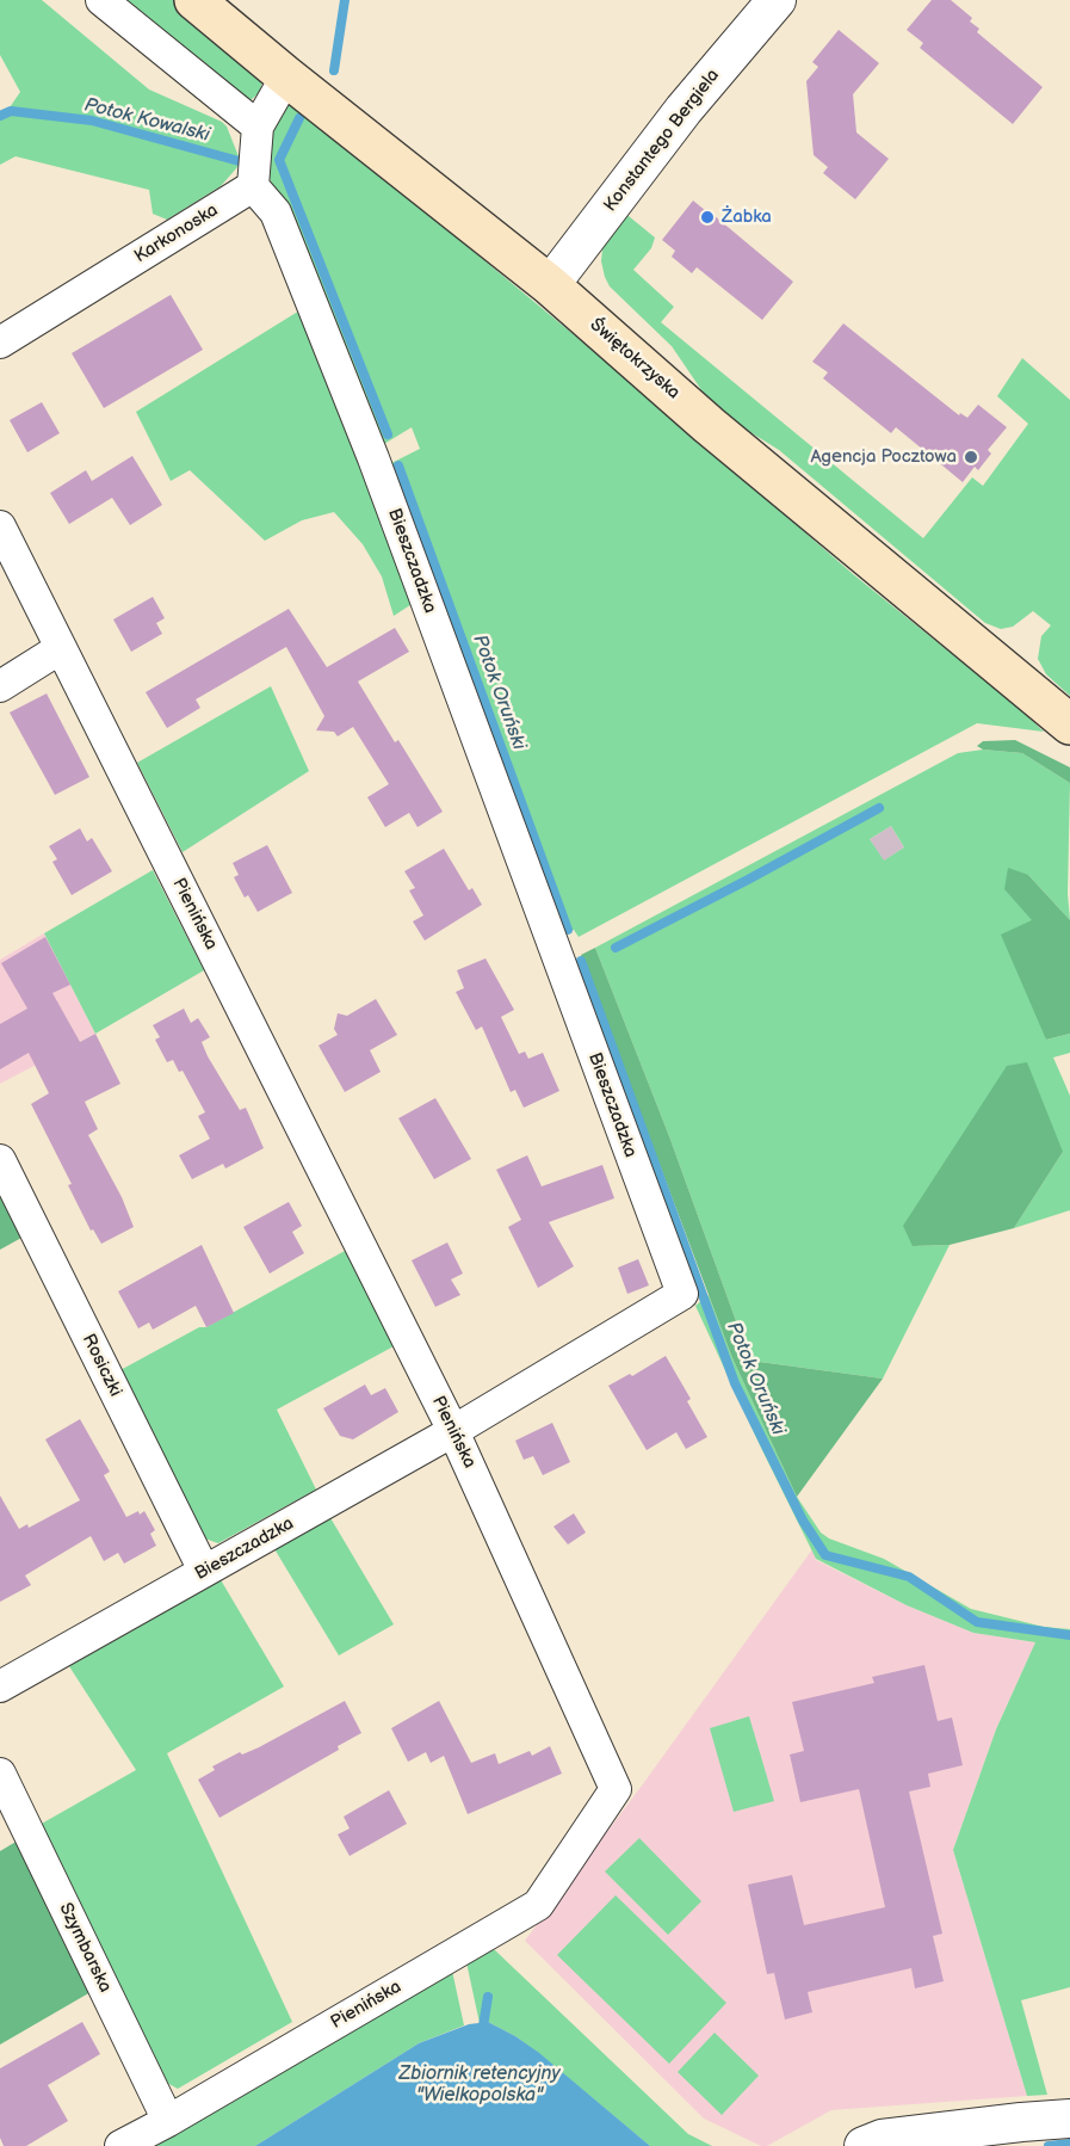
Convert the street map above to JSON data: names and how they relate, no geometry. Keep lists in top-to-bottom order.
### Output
{
  "streets": {
    "main road": ["Świętokrzyska"],
    "street": [
      "Konstantego Bergiela",
      "Karkonoska",
      "Bieszczadzka",
      "Pienińska",
      "Rosiczki",
      "Szymbarska"
    ]
  },
  "crossings": [
    ["Konstantego Bergiela", "Świętokrzyska"],
    ["Karkonoska", "Bieszczadzka"],
    ["Bieszczadzka", "Pienińska"],
    ["Bieszczadzka", "Rosiczki"],
    ["Pienińska", "Szymbarska"]
  ],
  "water": ["Potok Kowalski", "Potok Oruński", "Zbiornik retencyjny \"Wielkopolska\""],
  "places": ["Żabka", "Agencja Pocztowa"]
}
